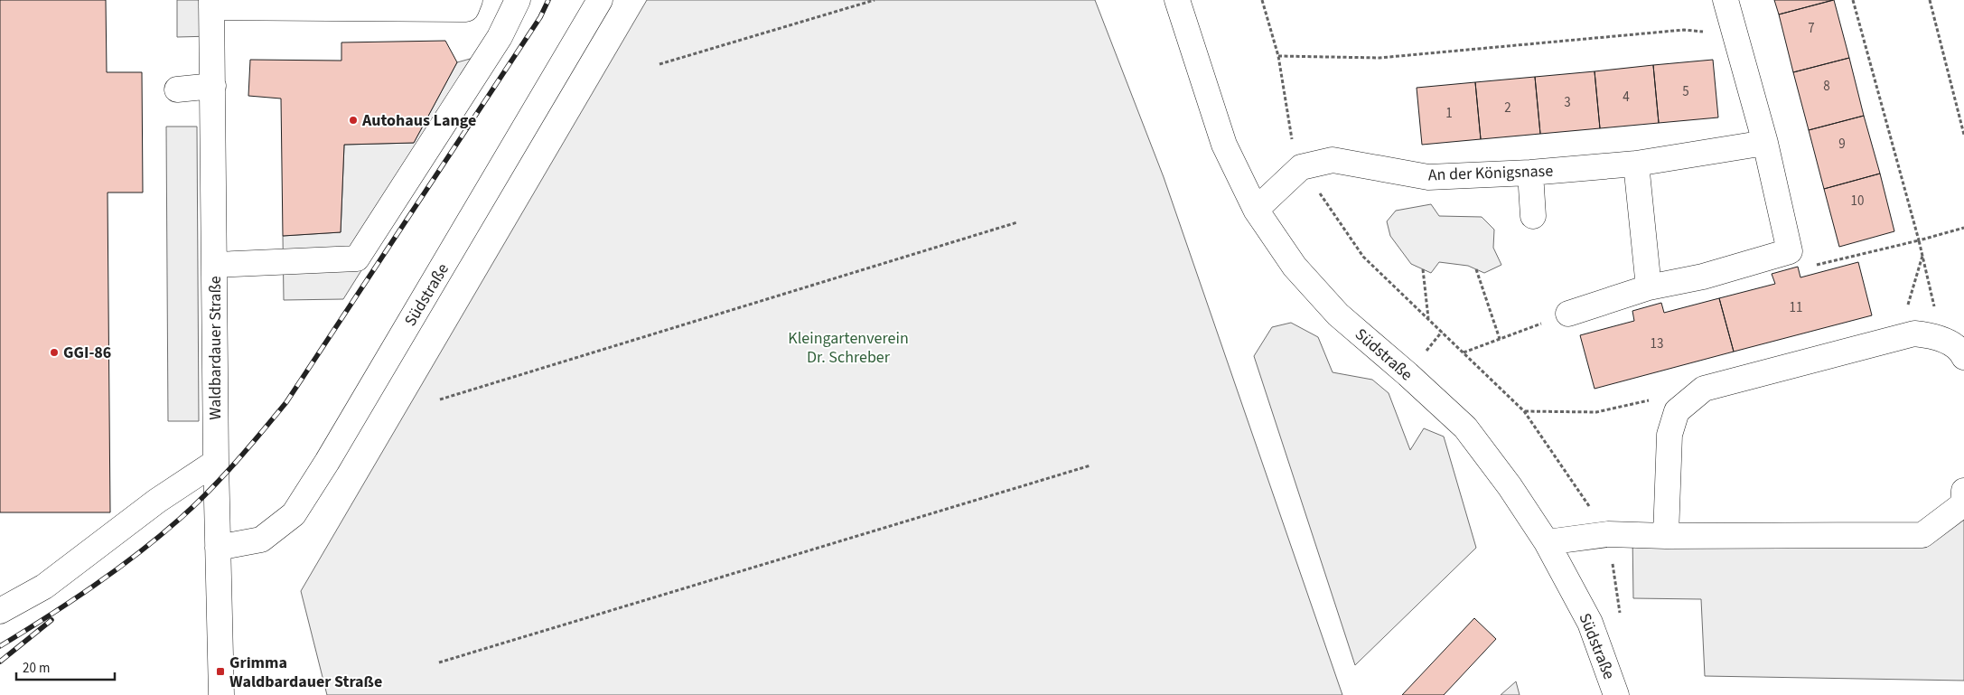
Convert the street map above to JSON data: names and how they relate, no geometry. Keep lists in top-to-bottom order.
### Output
{
  "streets": {
    "street": ["An der Königsnase", "Südstraße", "Waldbardauer Straße"]
  },
  "crossings": [
    ["An der Königsnase", "Südstraße"],
    ["Südstraße", "Waldbardauer Straße"]
  ],
  "parks": ["Kleingartenverein Dr. Schreber"],
  "places": {
    "other": ["Autohaus Lange", "GGI-86"],
    "transit": ["Grimma Waldbardauer Straße"]
  },
  "house_numbers": [
    "7",
    "8",
    "5",
    "4",
    "3",
    "2",
    "1",
    "9",
    "10",
    "11",
    "13"
  ],
  "scale_bar": "20 m"
}
